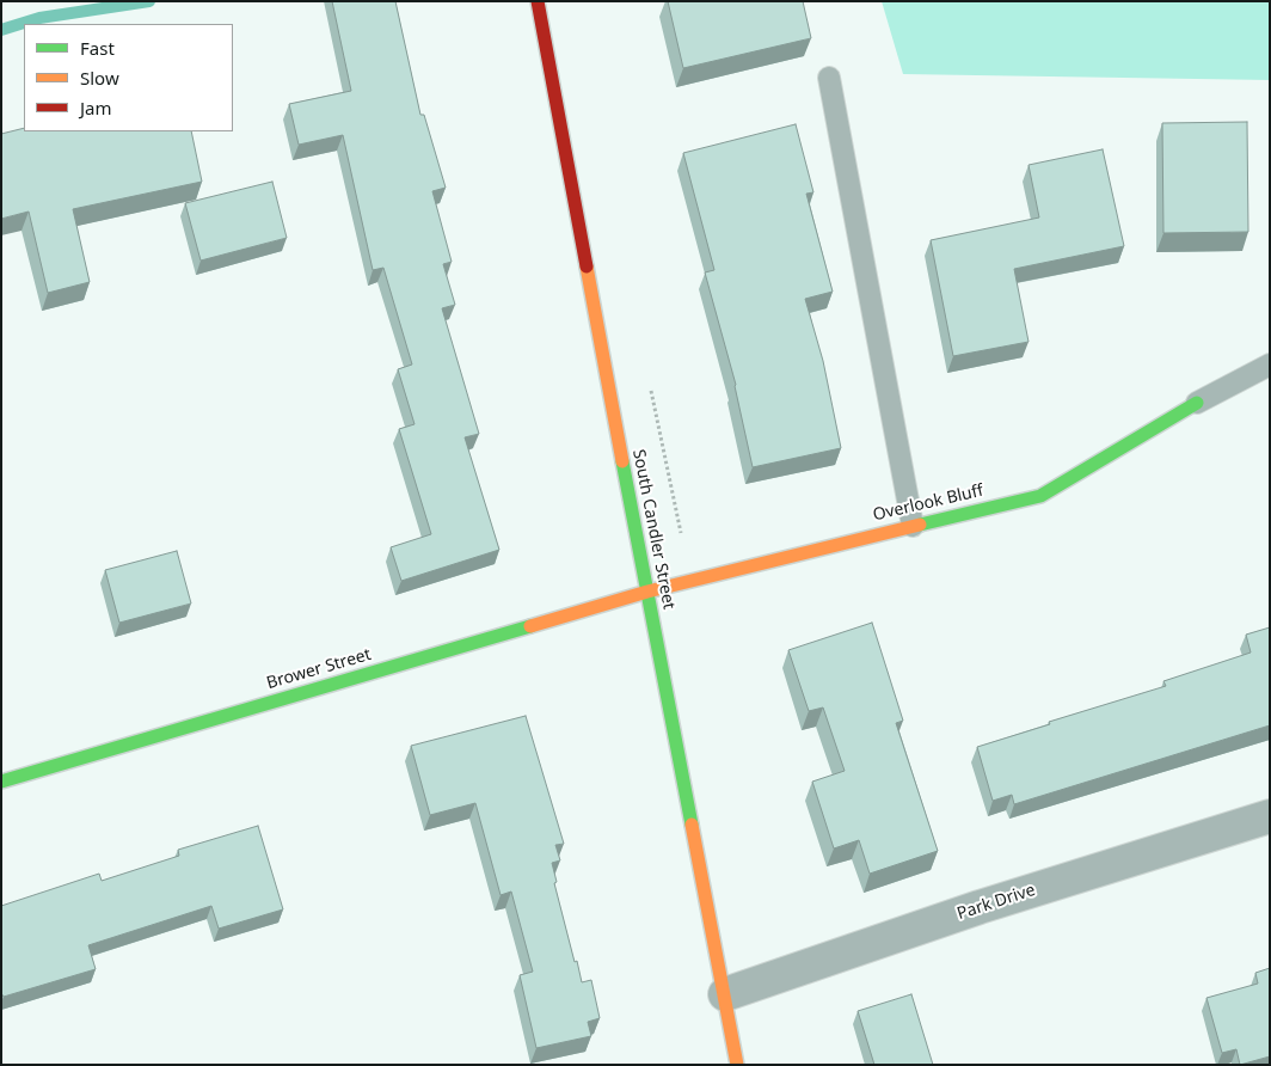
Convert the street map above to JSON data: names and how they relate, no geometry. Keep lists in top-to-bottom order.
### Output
{
  "streets": {
    "street": [
      "Overlook Bluff",
      "South Candler Street",
      "Brower Street",
      "Park Drive"
    ]
  },
  "crossings": [
    ["Overlook Bluff", "South Candler Street"],
    ["Overlook Bluff", "Brower Street"],
    ["South Candler Street", "Brower Street"],
    ["South Candler Street", "Park Drive"]
  ],
  "legend": ["Fast", "Slow", "Jam"]
}
